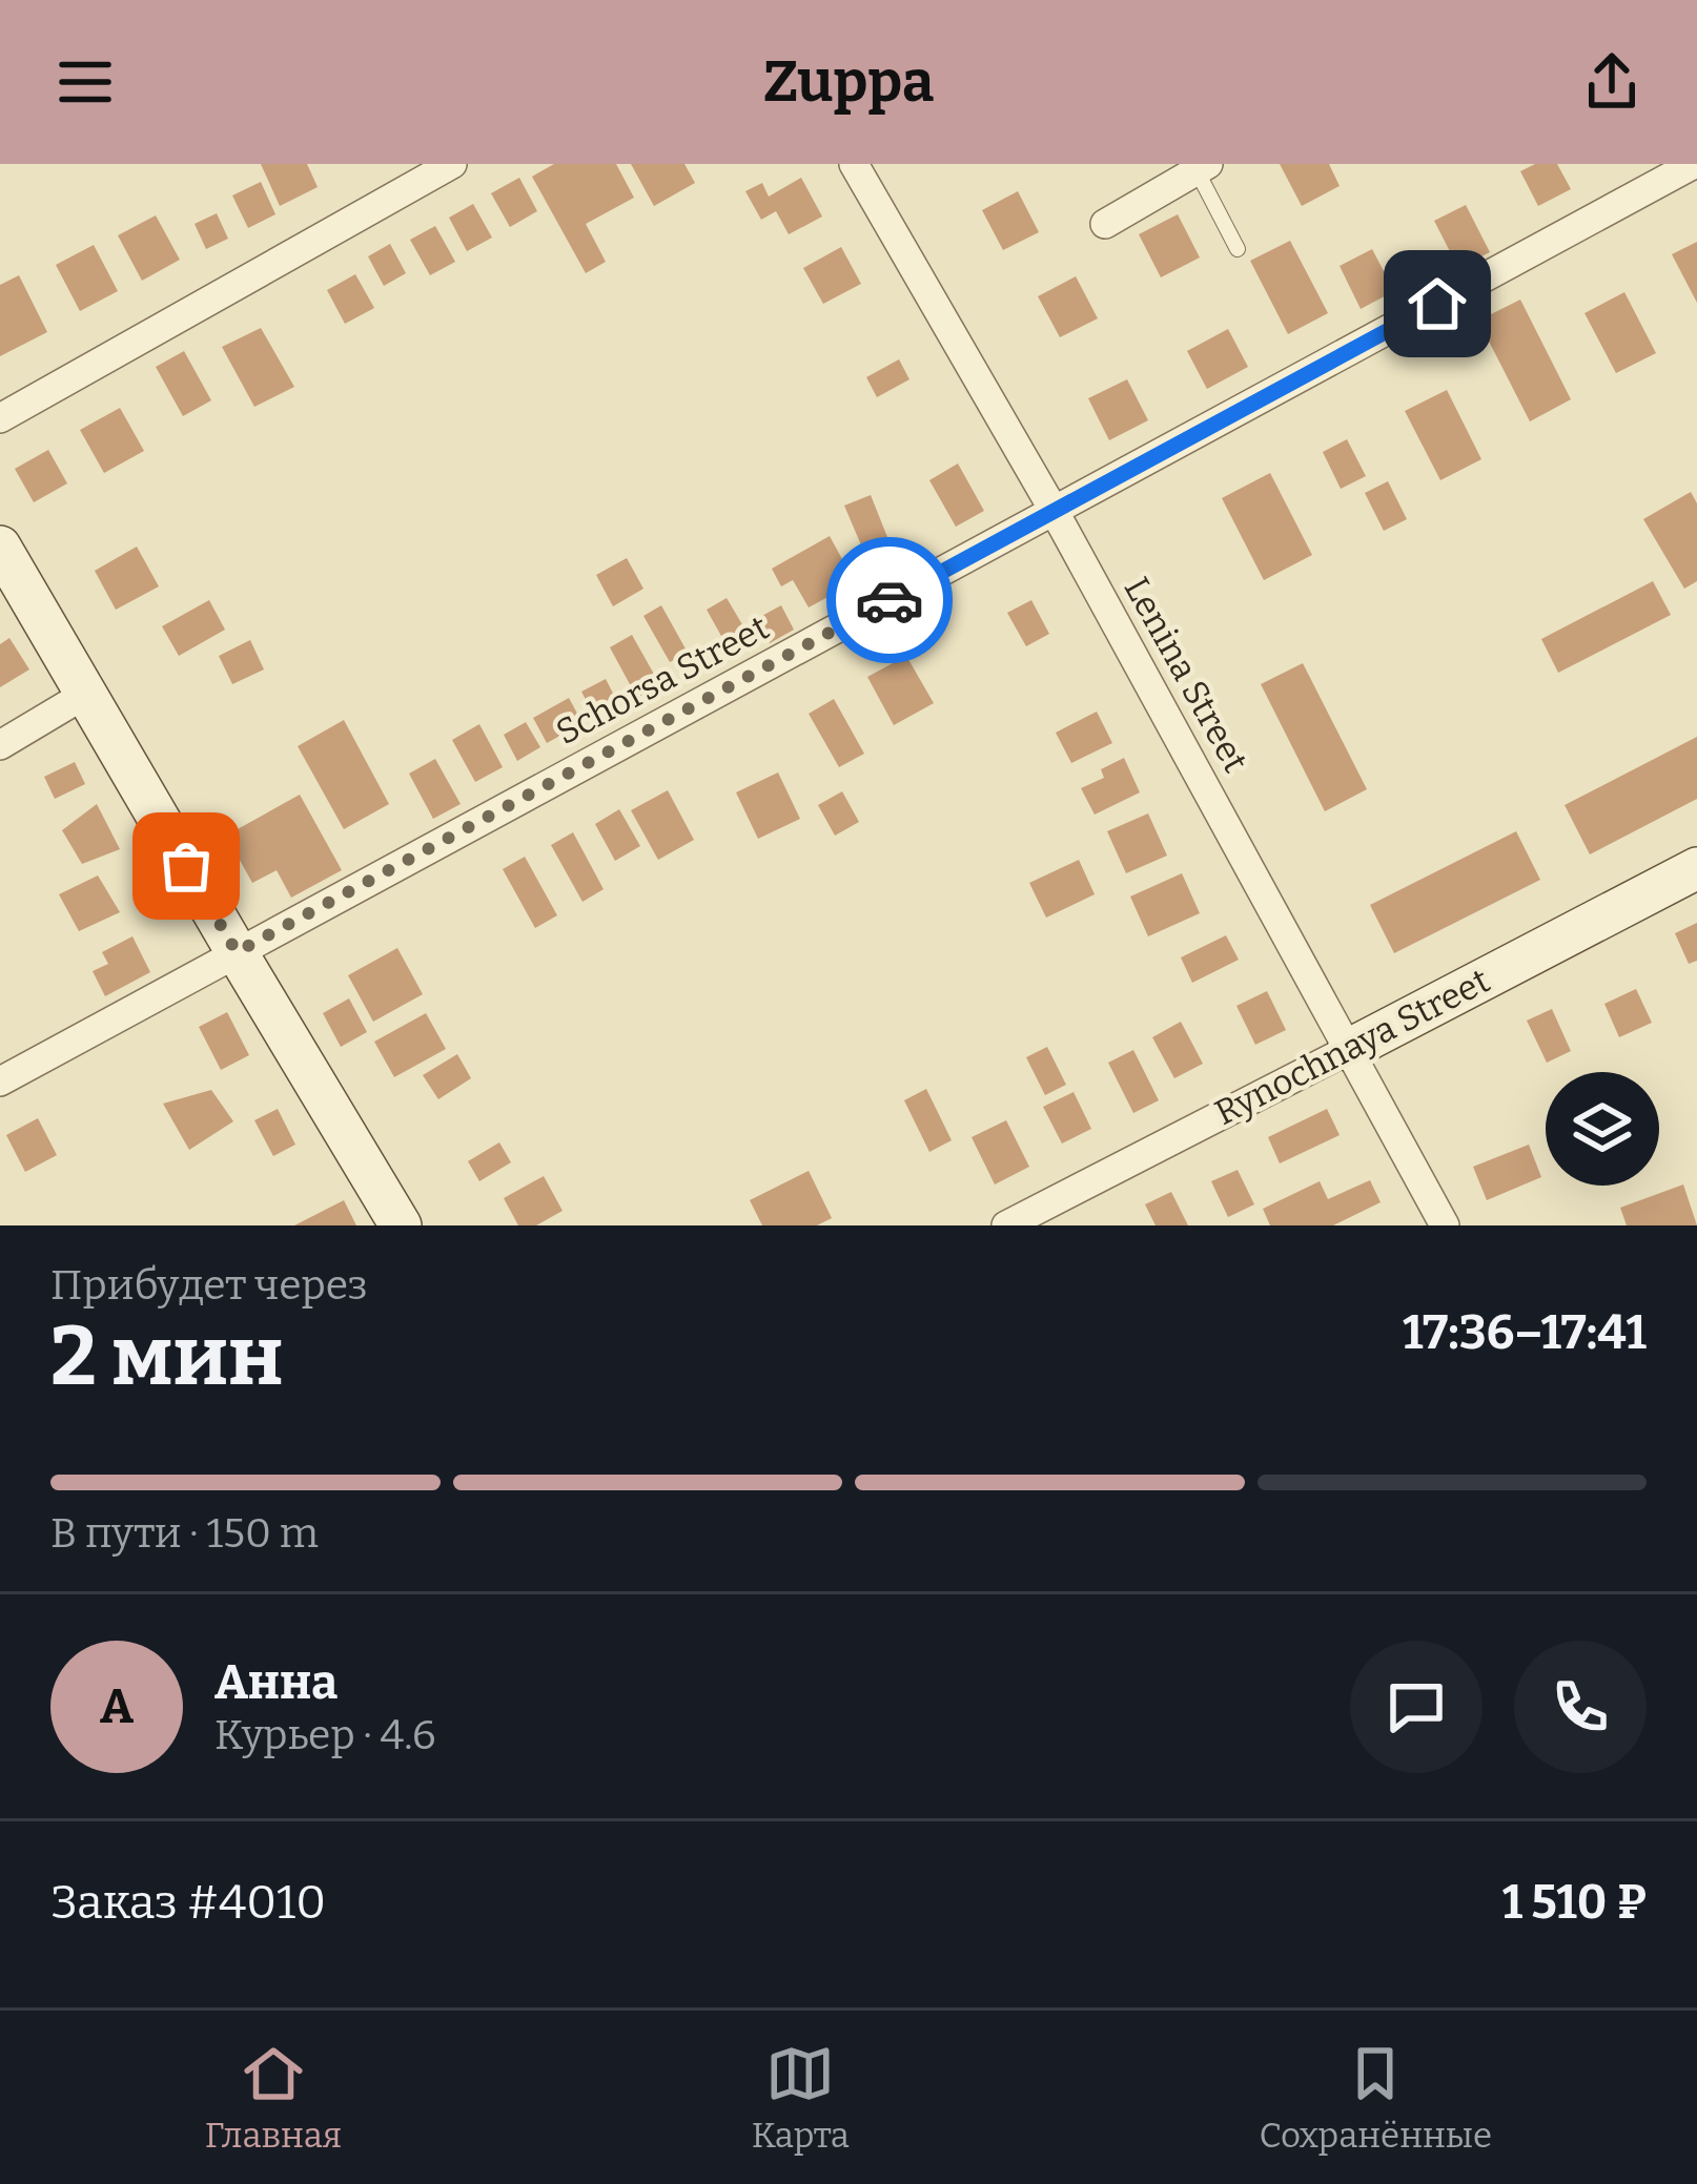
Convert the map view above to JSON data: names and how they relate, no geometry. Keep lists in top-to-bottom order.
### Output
{
  "streets": {
    "street": ["Lenina Street", "Schorsa Street", "Rynochnaya Street"]
  },
  "crossings": [
    ["Lenina Street", "Schorsa Street"],
    ["Lenina Street", "Rynochnaya Street"]
  ],
  "page": {
    "header": "Zuppa",
    "heading": ["2 мин", "Прибудет через", "17:36–17:41"],
    "panel": [
      "Анна",
      "Курьер · 4.6",
      "Заказ #4010",
      "1 510 ₽"
    ],
    "bar": "В пути · 150 m",
    "round": "А",
    "tabs": ["Главная", "Карта", "Сохранённые"]
  }
}
